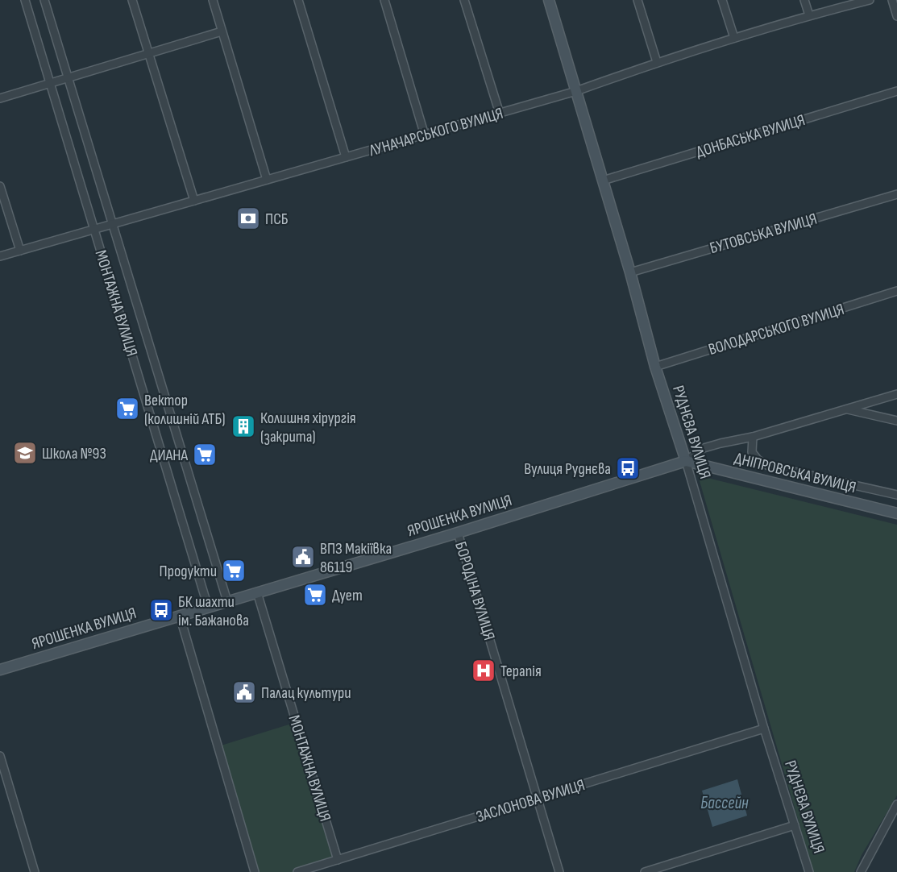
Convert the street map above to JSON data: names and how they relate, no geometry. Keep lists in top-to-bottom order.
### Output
{
  "streets": {
    "street": [
      "ЛУНАЧАРСЬКОГО ВУЛИЦЯ",
      "ДОНБАСЬКА ВУЛИЦЯ",
      "БУТОВСЬКА ВУЛИЦЯ",
      "МОНТАЖНА ВУЛИЦЯ",
      "ВОЛОДАРСЬКОГО ВУЛИЦЯ",
      "РУДНЄВА ВУЛИЦЯ",
      "ДНІПРОВСЬКА ВУЛИЦЯ",
      "ЯРОШЕНКА ВУЛИЦЯ",
      "БОРОДІНА ВУЛИЦЯ",
      "ЗАСЛОНОВА ВУЛИЦЯ"
    ]
  },
  "crossings": [
    ["ЛУНАЧАРСЬКОГО ВУЛИЦЯ", "МОНТАЖНА ВУЛИЦЯ"],
    ["ЛУНАЧАРСЬКОГО ВУЛИЦЯ", "РУДНЄВА ВУЛИЦЯ"],
    ["ДОНБАСЬКА ВУЛИЦЯ", "РУДНЄВА ВУЛИЦЯ"],
    ["БУТОВСЬКА ВУЛИЦЯ", "РУДНЄВА ВУЛИЦЯ"],
    ["МОНТАЖНА ВУЛИЦЯ", "ЯРОШЕНКА ВУЛИЦЯ"],
    ["МОНТАЖНА ВУЛИЦЯ", "ЗАСЛОНОВА ВУЛИЦЯ"],
    ["ВОЛОДАРСЬКОГО ВУЛИЦЯ", "РУДНЄВА ВУЛИЦЯ"],
    ["РУДНЄВА ВУЛИЦЯ", "ДНІПРОВСЬКА ВУЛИЦЯ"],
    ["РУДНЄВА ВУЛИЦЯ", "ЯРОШЕНКА ВУЛИЦЯ"],
    ["РУДНЄВА ВУЛИЦЯ", "ЗАСЛОНОВА ВУЛИЦЯ"],
    ["ДНІПРОВСЬКА ВУЛИЦЯ", "ЯРОШЕНКА ВУЛИЦЯ"],
    ["ЯРОШЕНКА ВУЛИЦЯ", "БОРОДІНА ВУЛИЦЯ"],
    ["БОРОДІНА ВУЛИЦЯ", "ЗАСЛОНОВА ВУЛИЦЯ"]
  ],
  "water": ["Бассейн"],
  "places": {
    "bank": ["ПСБ"],
    "supermarket": [
      "Вектор (колишній АТБ)",
      "ДИАНА",
      "Продукти",
      "Дует"
    ],
    "building": ["Колишня хірургія (закрита)"],
    "school or university": ["Школа №93"],
    "bus stop": ["Вулиця Руднєва", "БК шахти ім. Бажанова"],
    "public building": ["ВПЗ Макіївка 86119", "Палац культури"],
    "hospital": ["Терапія"]
  }
}
